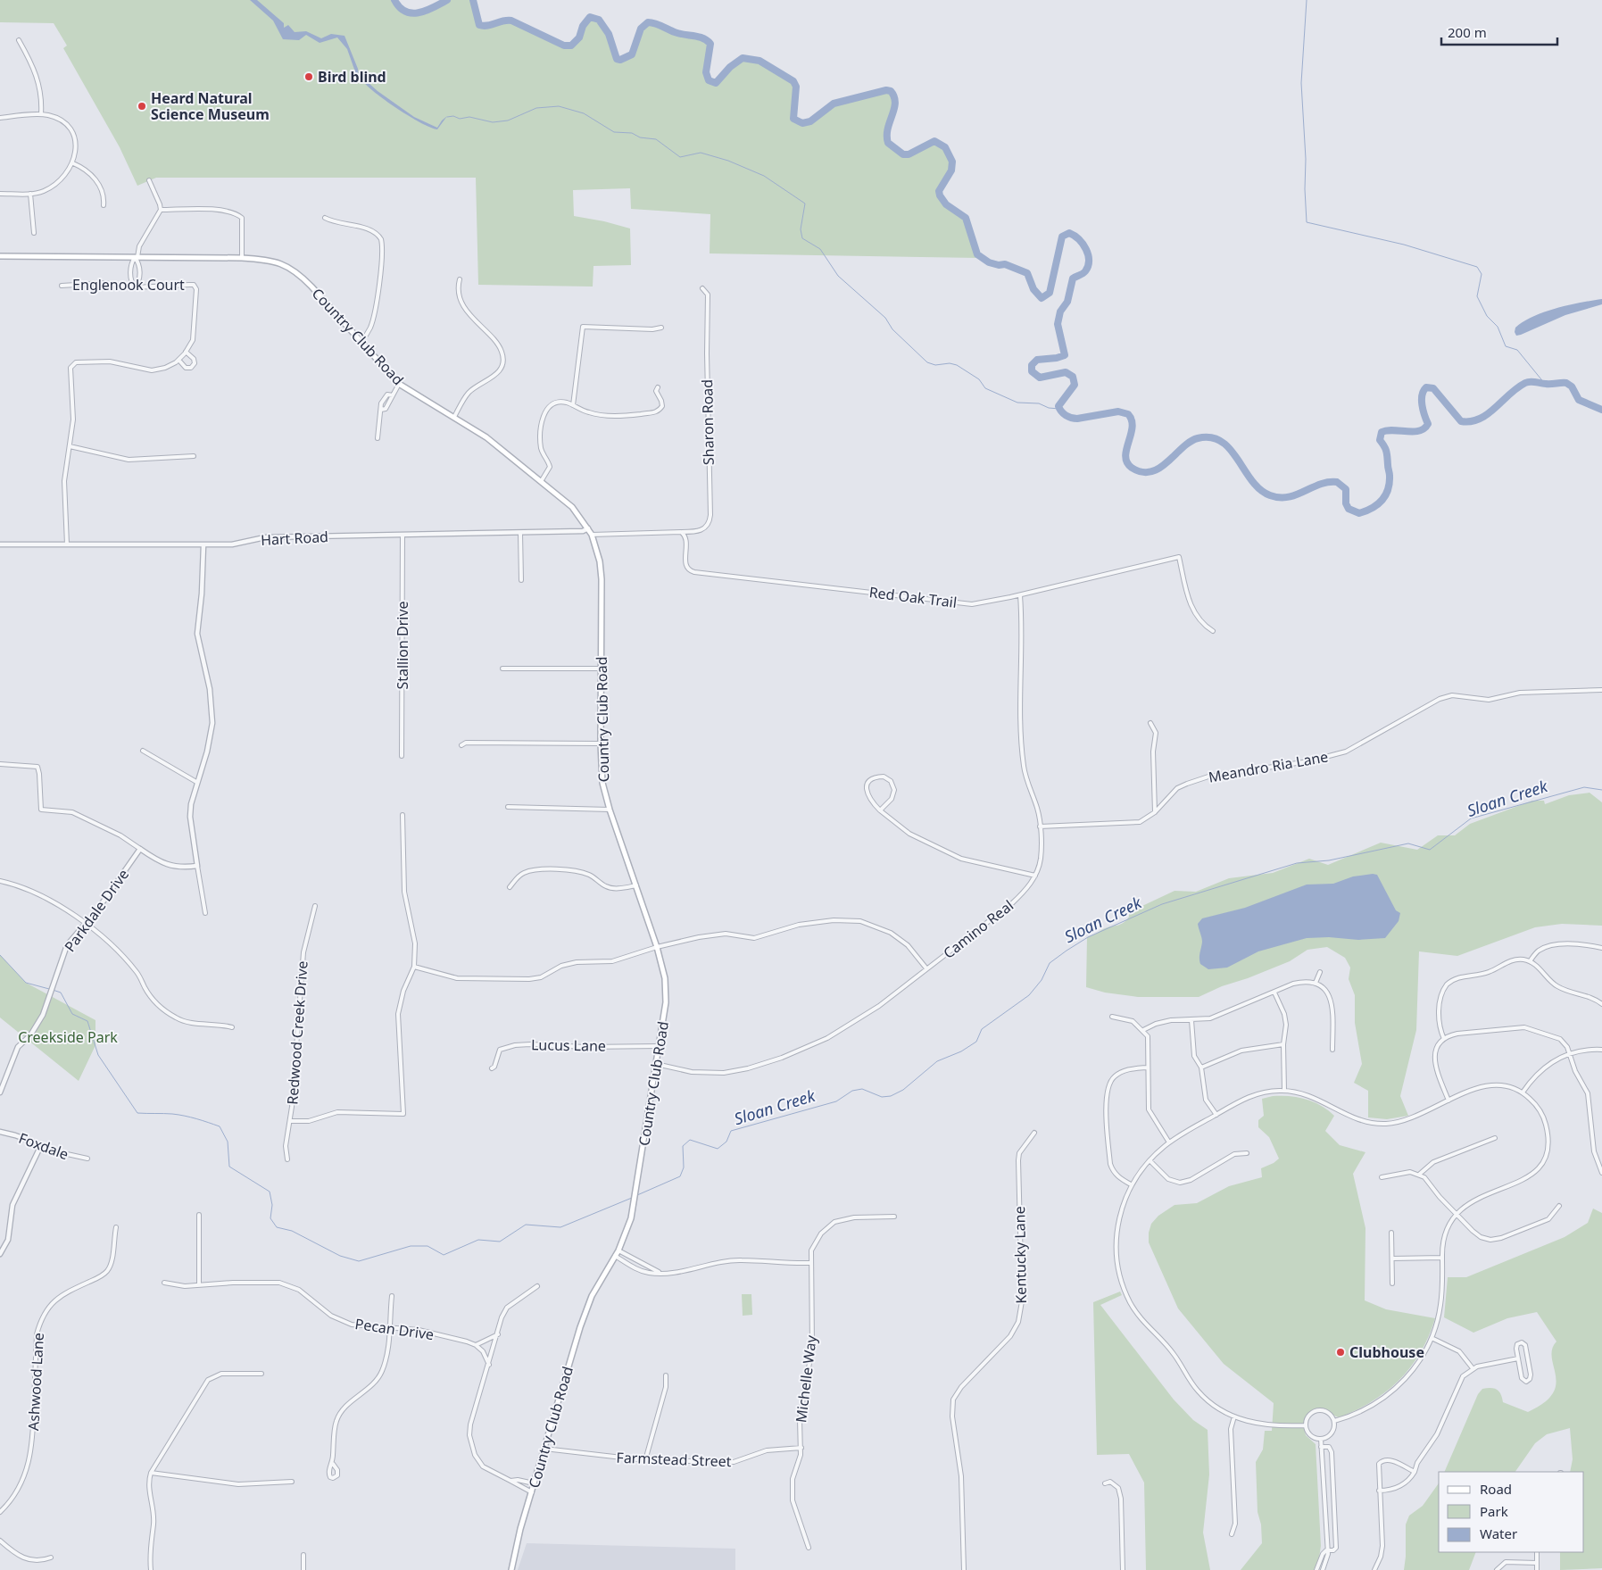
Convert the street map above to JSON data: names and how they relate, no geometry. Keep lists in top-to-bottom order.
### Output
{
  "streets": {
    "main road": ["Country Club Road"],
    "street": [
      "Englenook Court",
      "Sharon Road",
      "Hart Road",
      "Red Oak Trail",
      "Stallion Drive",
      "Meandro Ria Lane",
      "Parkdale Drive",
      "Camino Real",
      "Redwood Creek Drive",
      "Lucus Lane",
      "Foxdale",
      "Kentucky Lane",
      "Pecan Drive",
      "Michelle Way",
      "Ashwood Lane",
      "Farmstead Street"
    ]
  },
  "crossings": [
    ["Country Club Road", "Hart Road"],
    ["Country Club Road", "Camino Real"],
    ["Country Club Road", "Lucus Lane"],
    ["Country Club Road", "Farmstead Street"],
    ["Sharon Road", "Red Oak Trail"],
    ["Hart Road", "Stallion Drive"],
    ["Red Oak Trail", "Camino Real"],
    ["Meandro Ria Lane", "Camino Real"],
    ["Michelle Way", "Farmstead Street"]
  ],
  "water": ["Sloan Creek"],
  "parks": ["Creekside Park"],
  "places": ["Bird blind", "Heard Natural Science Museum", "Clubhouse"],
  "legend": ["Road", "Park", "Water"],
  "scale_bar": "200 m"
}
